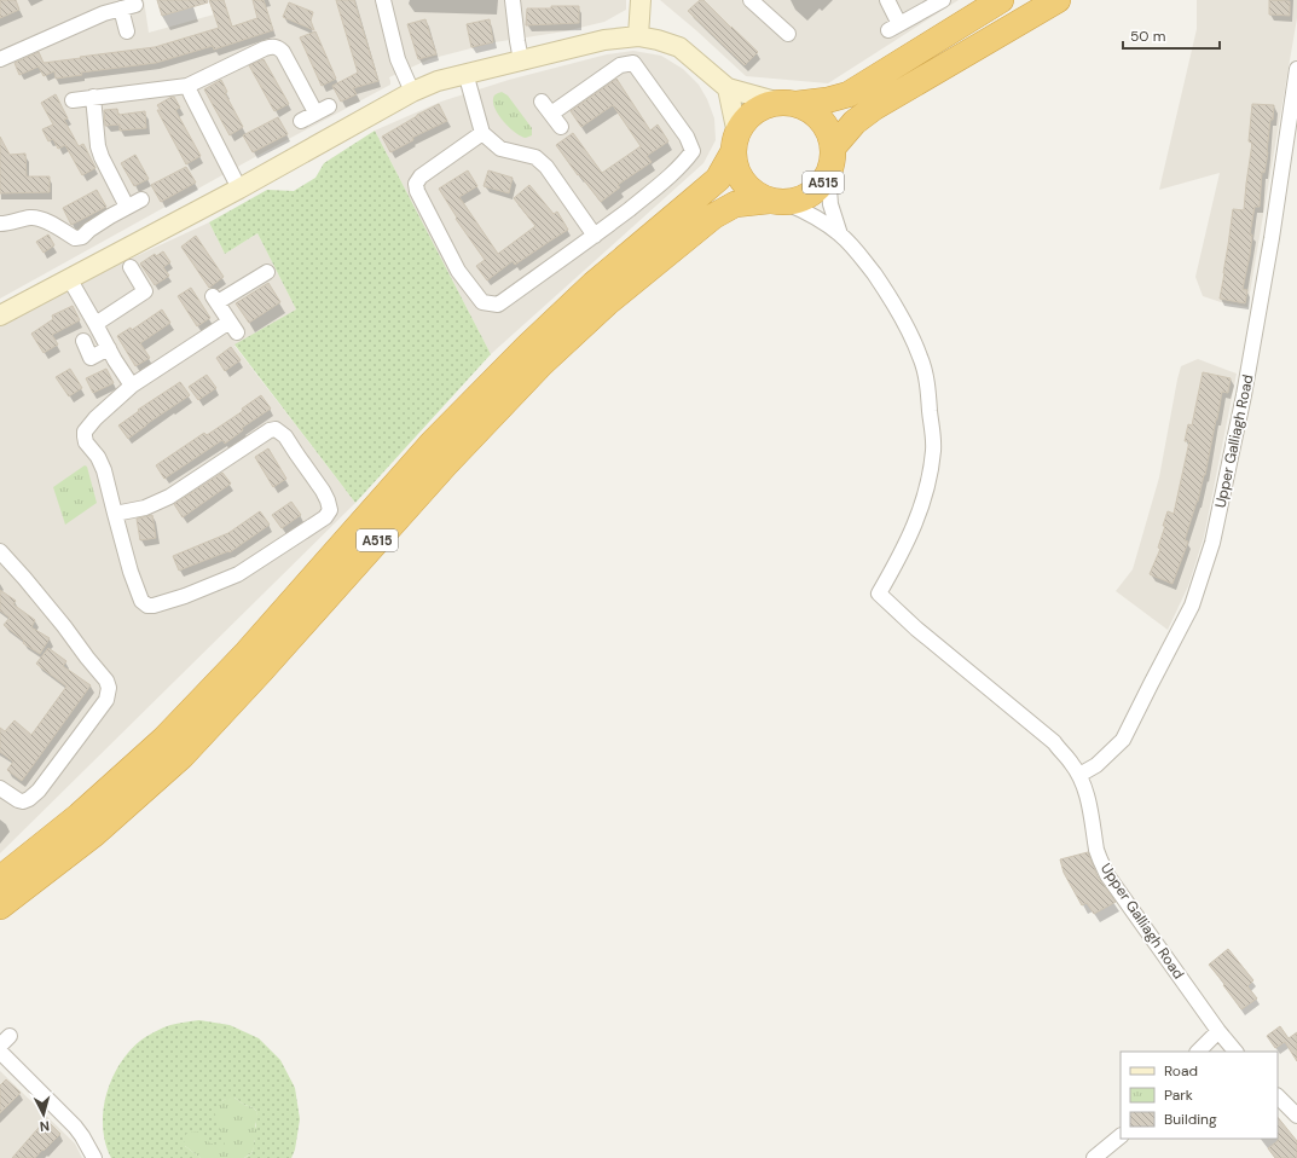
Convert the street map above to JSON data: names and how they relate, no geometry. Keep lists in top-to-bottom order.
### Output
{
  "streets": {
    "highway": ["A515"],
    "street": ["Upper Galliagh Road"]
  },
  "crossings": [
    ["A515", "Upper Galliagh Road"]
  ],
  "legend": ["Road", "Park", "Building"],
  "scale_bar": "50 m",
  "north": "bottom"
}
